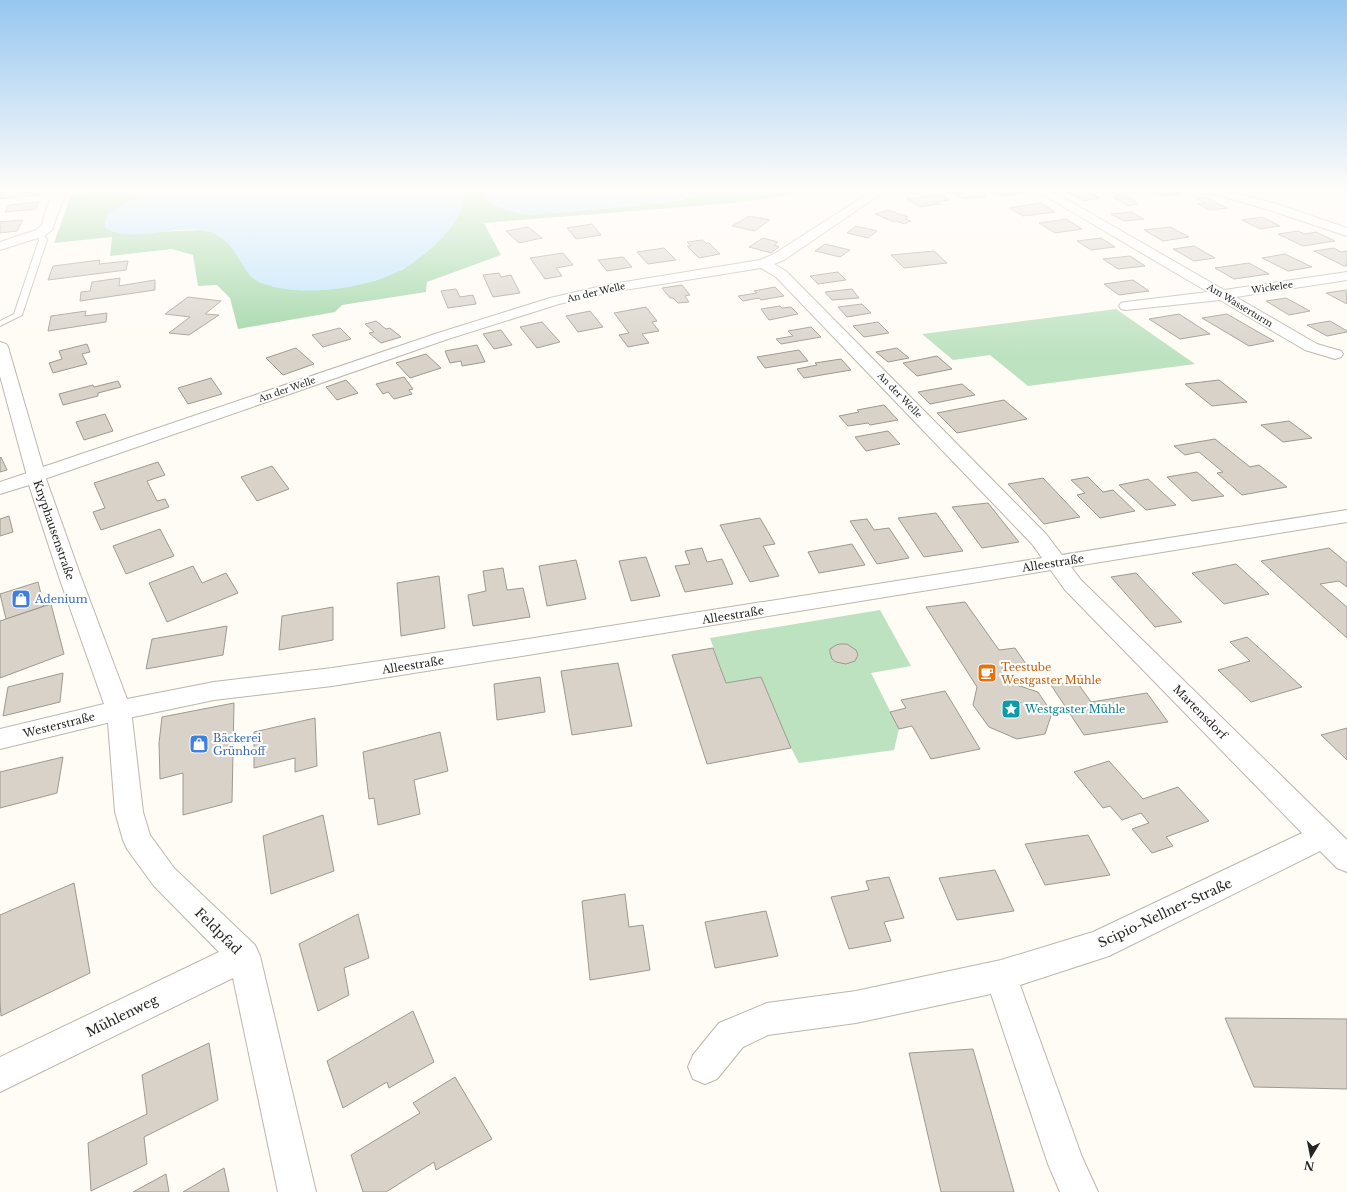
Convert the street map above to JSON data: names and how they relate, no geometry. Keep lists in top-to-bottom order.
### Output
{
  "streets": {
    "street": [
      "Wickelee",
      "An der Welle",
      "Am Wasserturm",
      "Knyphausenstraße",
      "Alleestraße",
      "Martensdorf",
      "Westerstraße",
      "Scipio-Nellner-Straße",
      "Feldpfad",
      "Mühlenweg"
    ]
  },
  "crossings": [
    ["Wickelee", "Am Wasserturm"],
    ["An der Welle", "Knyphausenstraße"],
    ["An der Welle", "Alleestraße"],
    ["An der Welle", "Martensdorf"],
    ["Knyphausenstraße", "Alleestraße"],
    ["Knyphausenstraße", "Westerstraße"],
    ["Knyphausenstraße", "Feldpfad"],
    ["Alleestraße", "Martensdorf"],
    ["Alleestraße", "Westerstraße"],
    ["Alleestraße", "Feldpfad"],
    ["Martensdorf", "Scipio-Nellner-Straße"],
    ["Westerstraße", "Feldpfad"],
    ["Feldpfad", "Mühlenweg"]
  ],
  "places": {
    "shop": ["Adenium", "Bäckerei Grünhoff"],
    "cafe": ["Teestube Westgaster Mühle"],
    "place": ["Westgaster Mühle"]
  },
  "north": "bottom"
}
